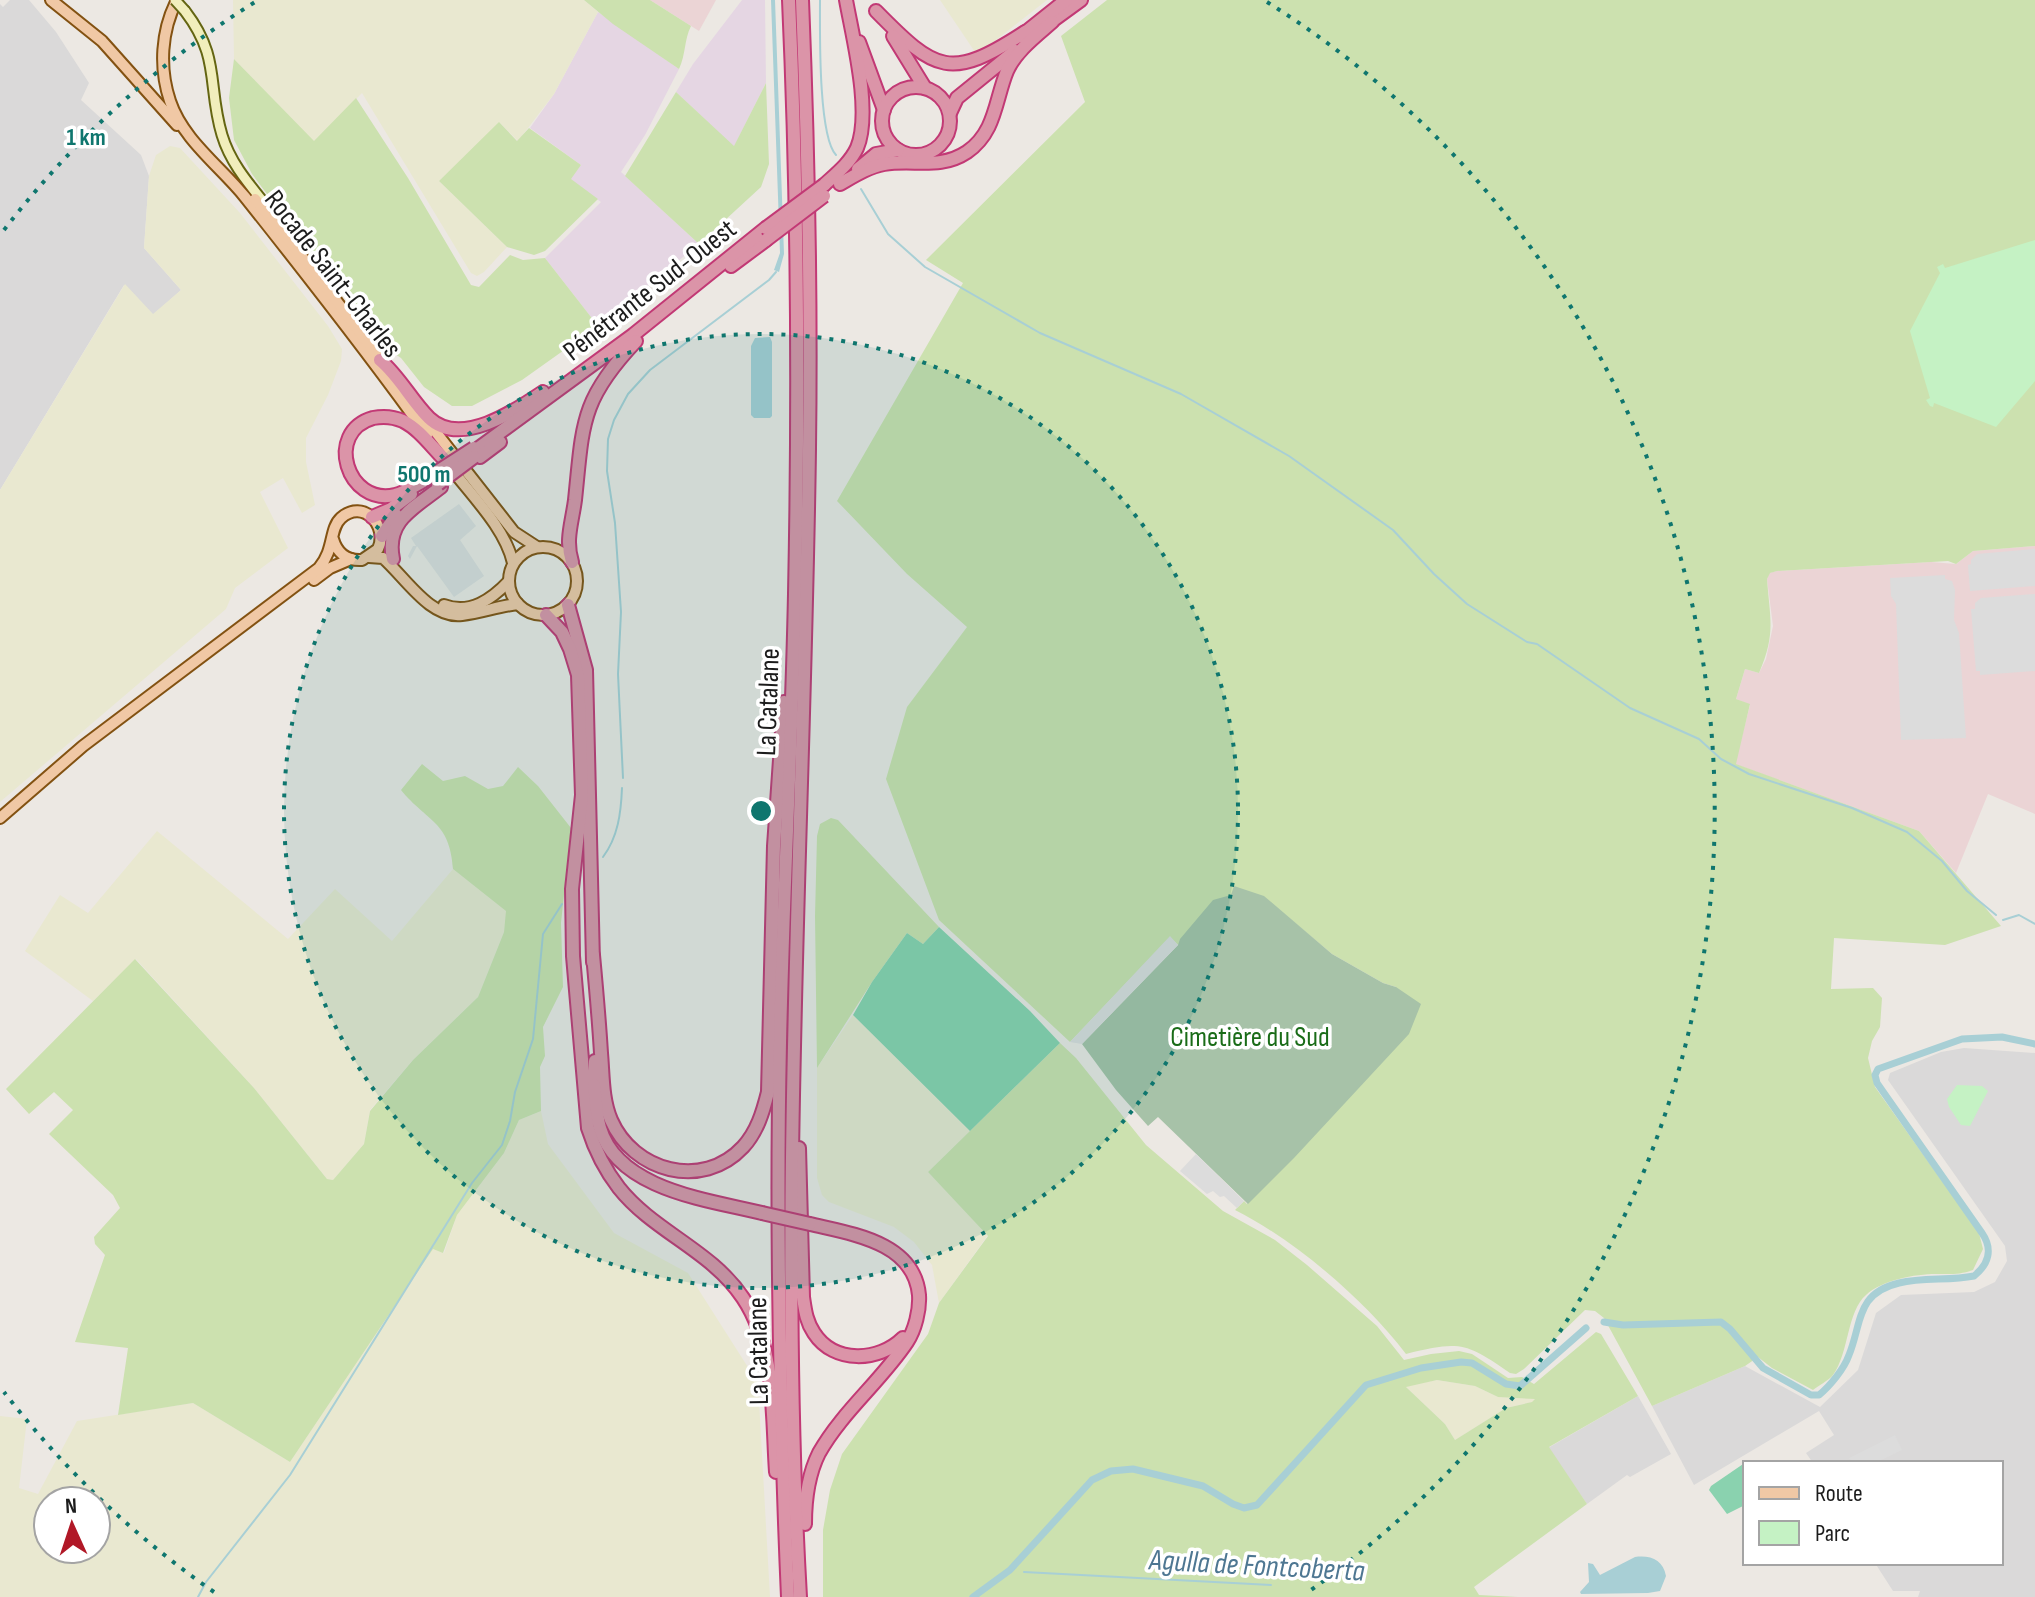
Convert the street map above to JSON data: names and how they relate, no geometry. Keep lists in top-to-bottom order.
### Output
{
  "streets": {
    "highway": ["Pénétrante Sud-Ouest", "La Catalane"],
    "main road": ["Rocade Saint-Charles"]
  },
  "water": ["Agulla de Fontcoberta"],
  "parks": ["Cimetière du Sud"],
  "legend": ["Route", "Parc"],
  "north": "top",
  "rings": ["1 km", "500 m"]
}
